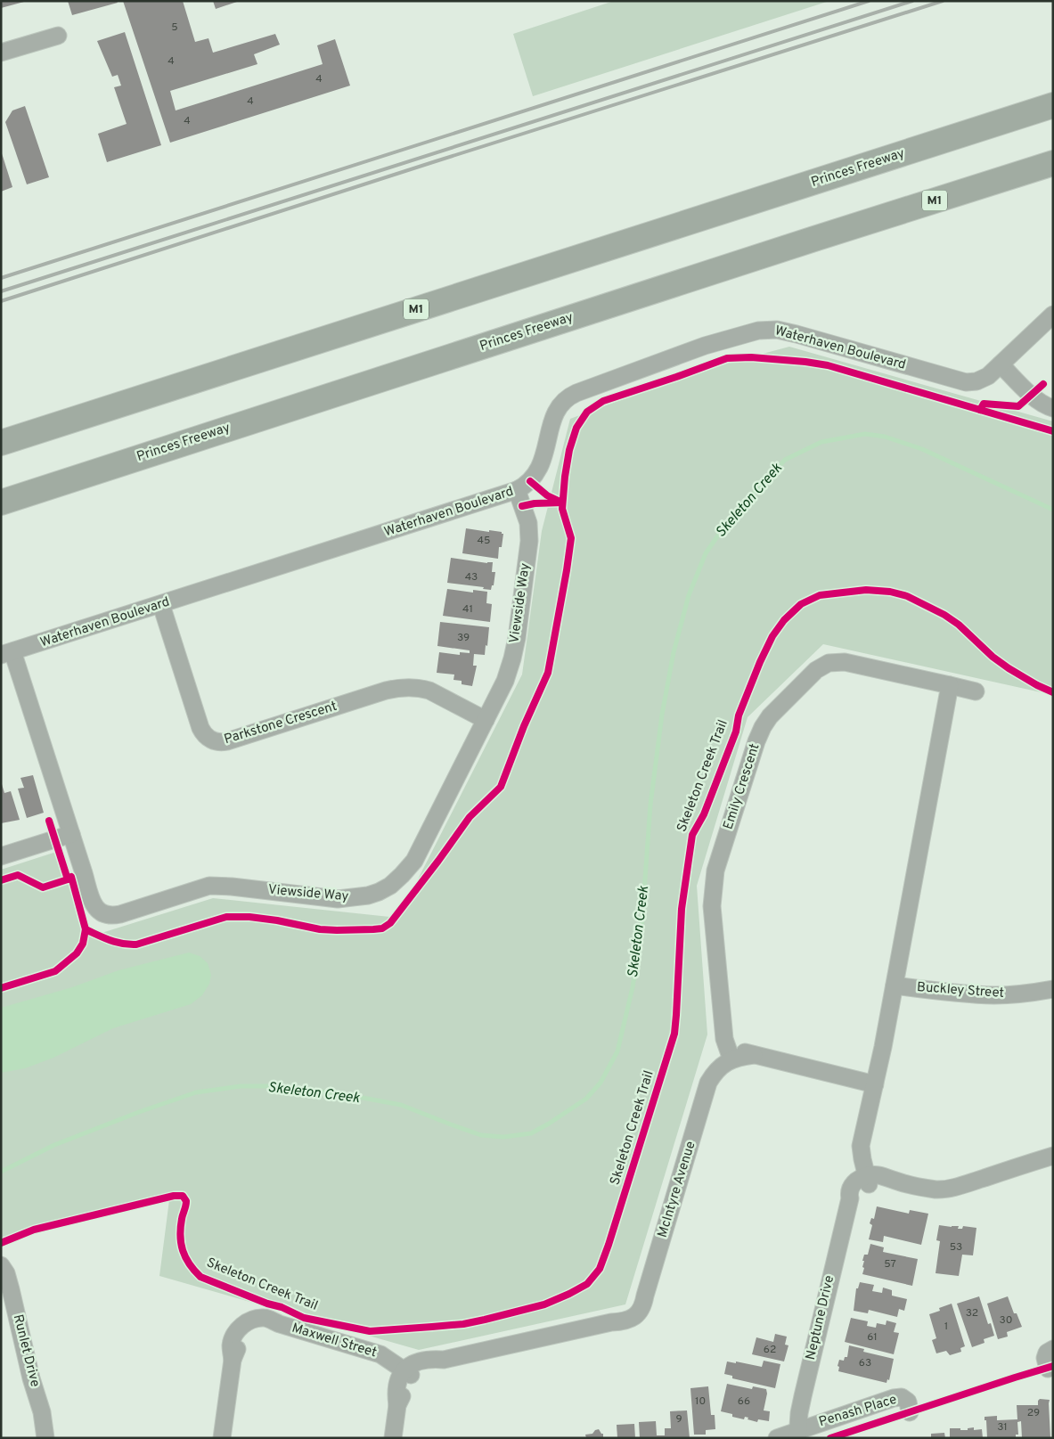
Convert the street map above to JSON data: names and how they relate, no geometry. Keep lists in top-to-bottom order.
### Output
{
  "streets": {
    "highway": ["Princes Freeway", "M1"],
    "street": [
      "Waterhaven Boulevard",
      "Viewside Way",
      "Parkstone Crescent",
      "Emily Crescent",
      "Buckley Street",
      "McIntyre Avenue",
      "Neptune Drive",
      "Maxwell Street",
      "Runlet Drive",
      "Penash Place"
    ],
    "cycle path": ["Skeleton Creek Trail"]
  },
  "crossings": [
    ["Waterhaven Boulevard", "Viewside Way"],
    ["Waterhaven Boulevard", "Parkstone Crescent"],
    ["Viewside Way", "Parkstone Crescent"],
    ["Emily Crescent", "McIntyre Avenue"],
    ["McIntyre Avenue", "Maxwell Street"],
    ["Neptune Drive", "Penash Place"]
  ],
  "water": ["Skeleton Creek"],
  "house_numbers": [
    "5",
    "4",
    "4",
    "4",
    "4",
    "45",
    "43",
    "41",
    "39",
    "53",
    "57",
    "32",
    "30",
    "1",
    "61",
    "62",
    "63",
    "10",
    "66",
    "29",
    "9",
    "31"
  ]
}
